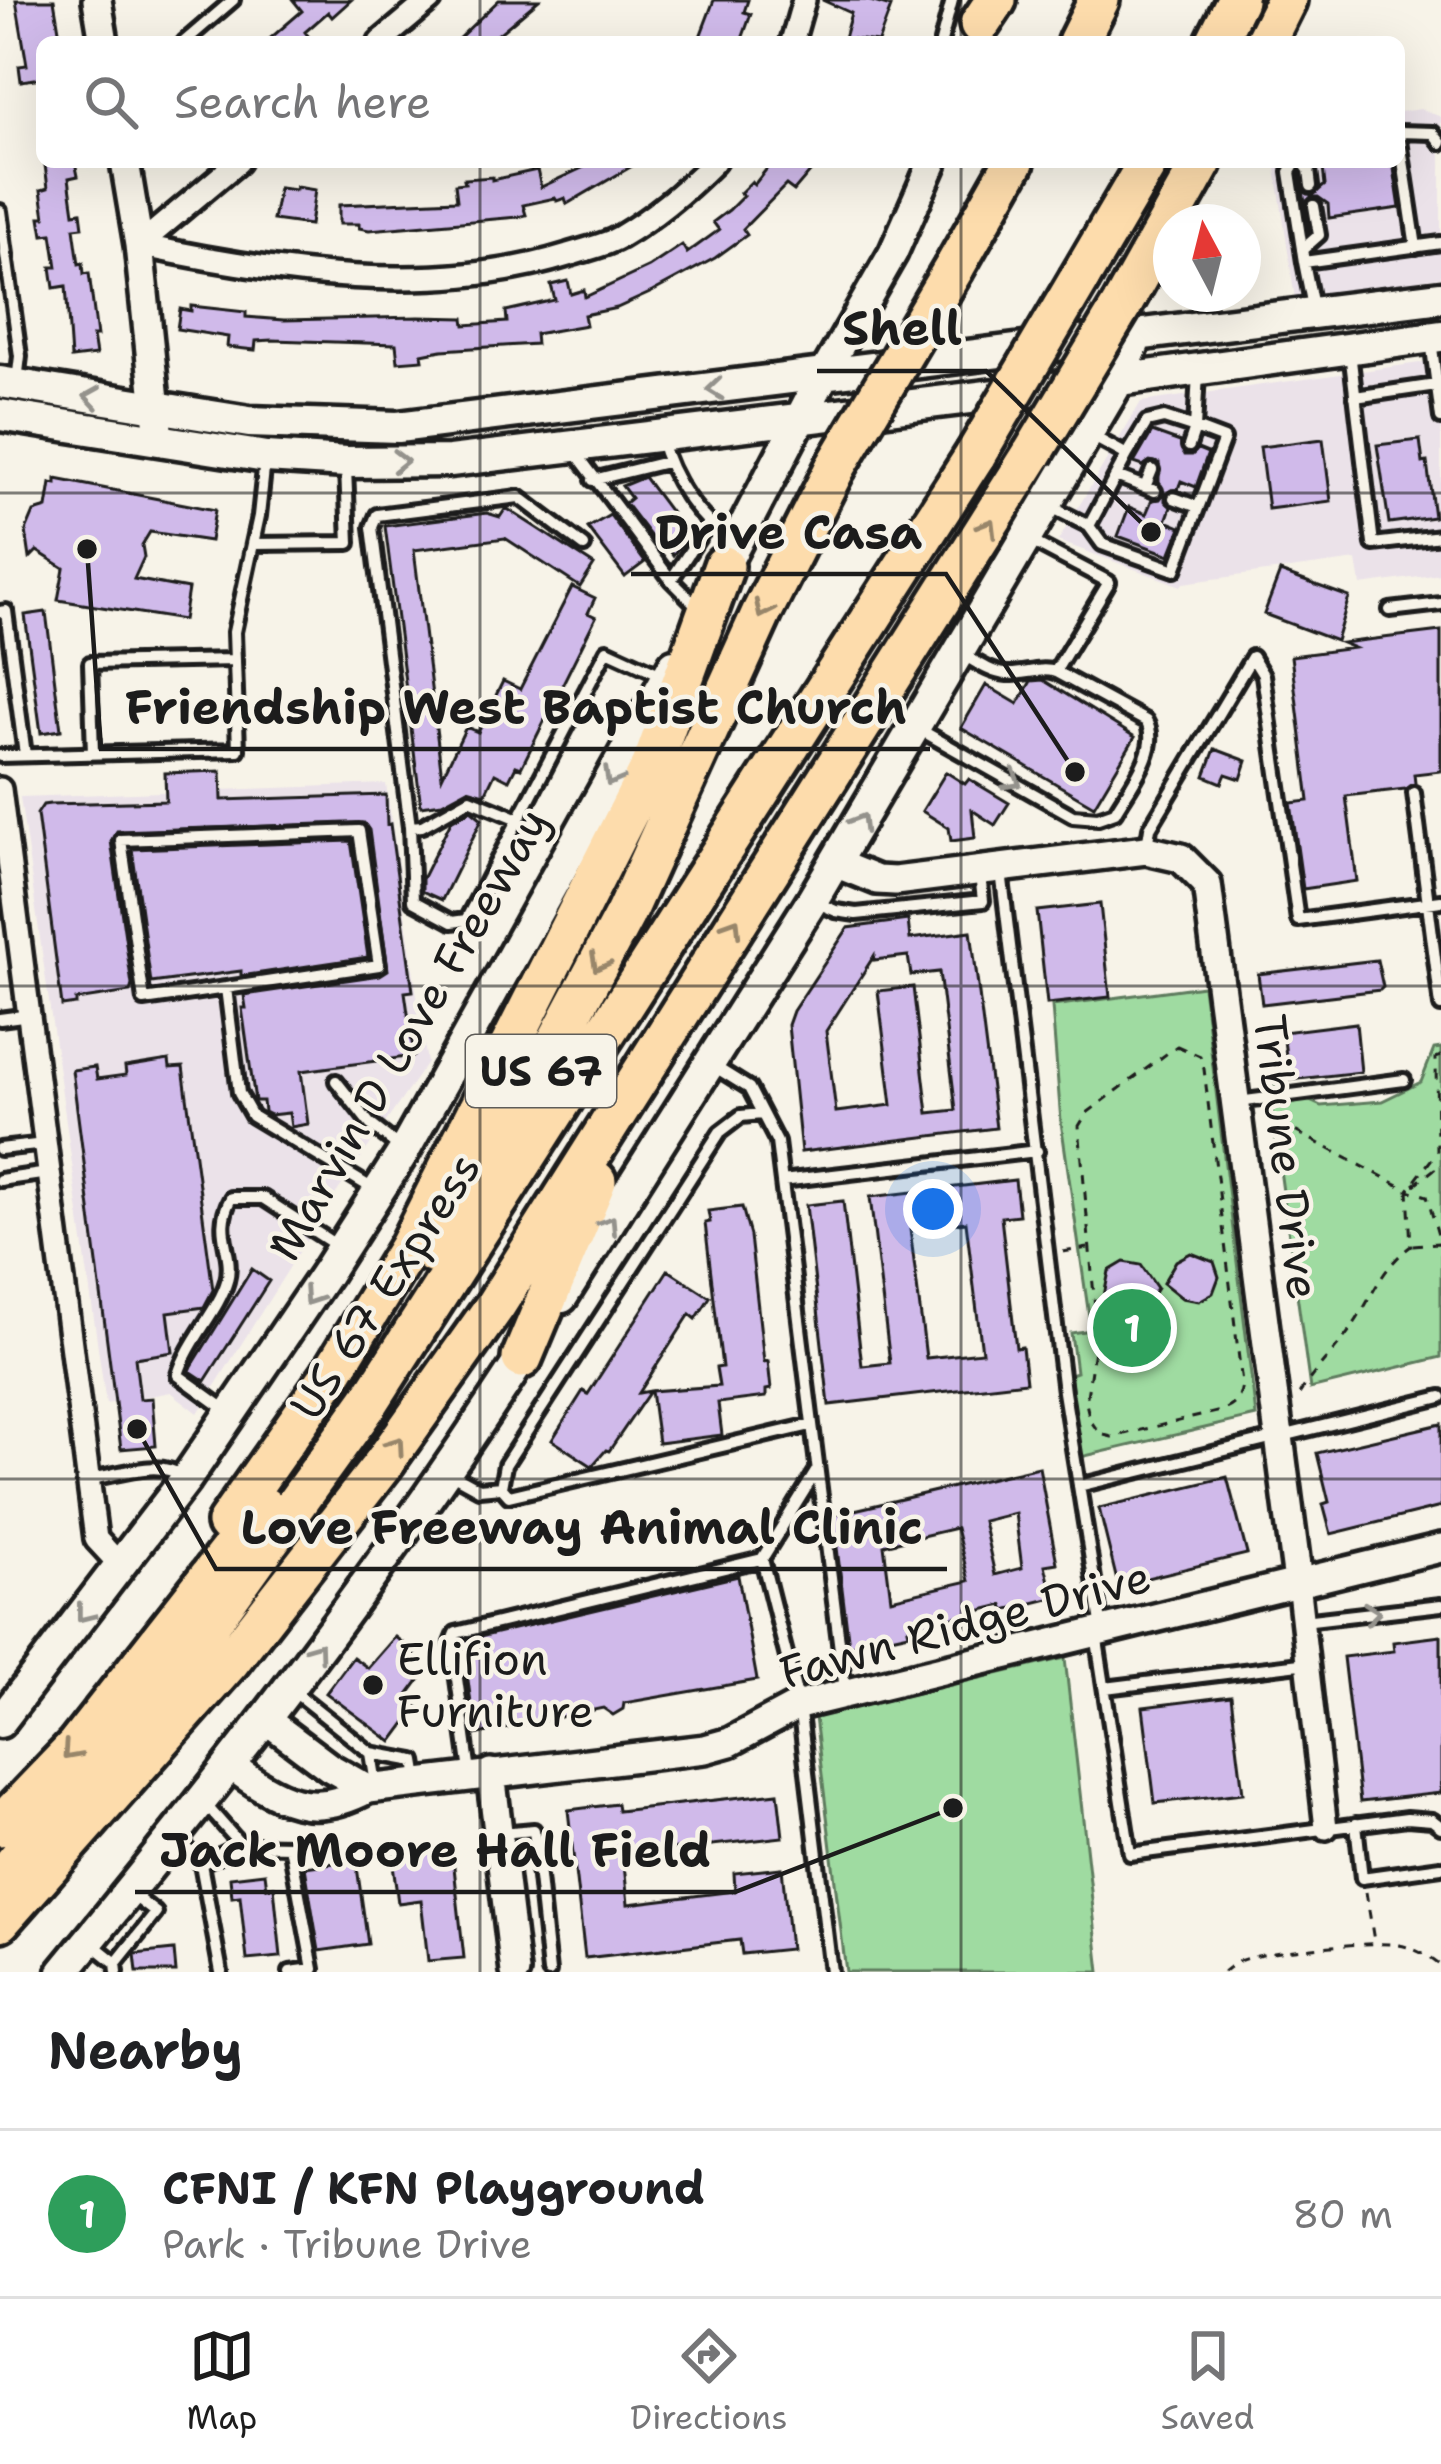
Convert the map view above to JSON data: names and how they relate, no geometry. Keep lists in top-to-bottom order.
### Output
{
  "streets": {
    "highway": ["US 67", "US 67 Express"],
    "main road": ["Marvin D Love Freeway"],
    "street": ["Tribune Drive", "Fawn Ridge Drive"]
  },
  "crossings": [
    ["Tribune Drive", "Fawn Ridge Drive"]
  ],
  "one_way": ["Marvin D Love Freeway"],
  "places": [
    "Shell",
    "Friendship West Baptist Church",
    "Drive Casa",
    "Love Freeway Animal Clinic",
    "Ellifion Furniture",
    "Jack Moore Hall Field"
  ],
  "north": "top",
  "page": {
    "search": "Search here",
    "pins": "1",
    "heading": "Nearby",
    "list": [
      {
        "mark": "1",
        "name": "CFNI / KFN Playground",
        "note": "Park · Tribune Drive",
        "value": "80 m"
      }
    ],
    "nav": ["Map", "Directions", "Saved"]
  }
}
